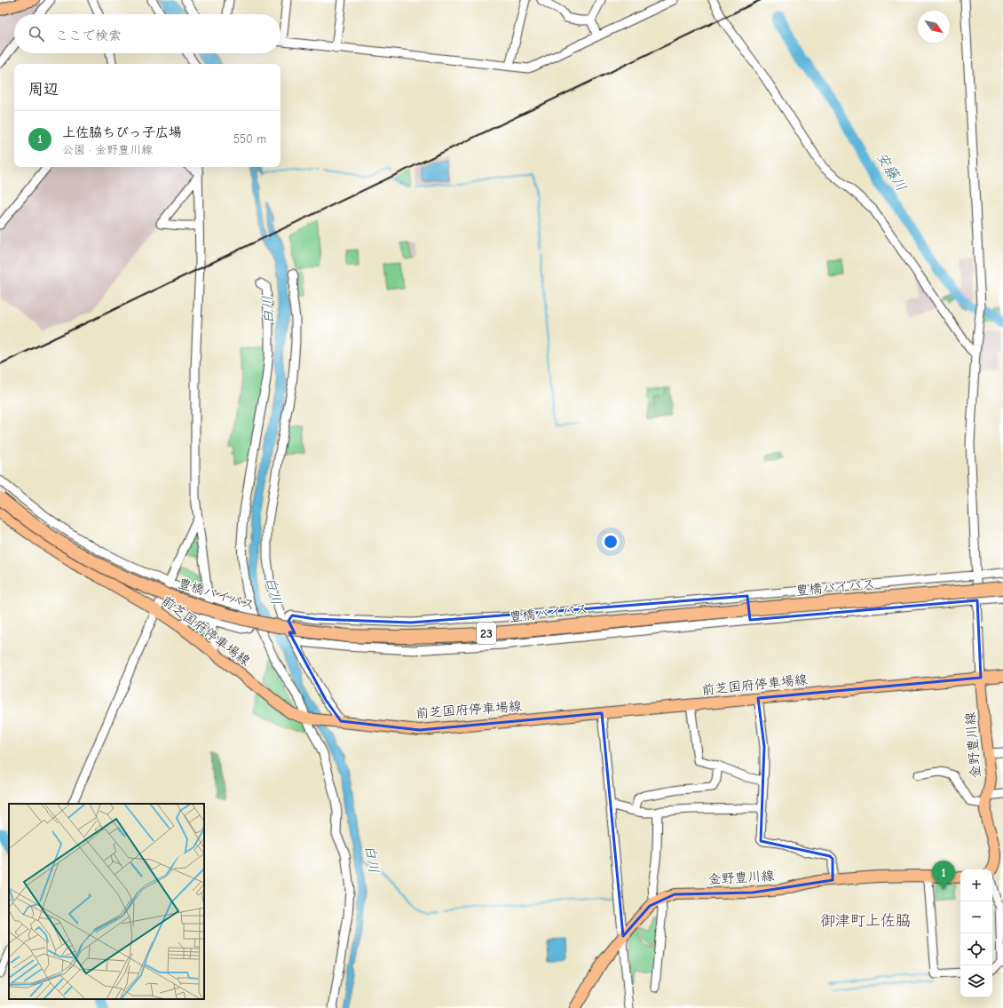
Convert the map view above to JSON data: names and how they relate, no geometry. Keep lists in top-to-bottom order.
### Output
{
  "streets": {
    "highway": ["豊橋バイパス", "23"],
    "main road": ["前芝国府停車場線", "金野豊川線"]
  },
  "crossings": [
    ["前芝国府停車場線", "金野豊川線"]
  ],
  "districts": ["御津町上佐脇"],
  "water": ["安藤川", "白川"],
  "north": "bottom right",
  "page": {
    "search": "ここで検索",
    "heading": "周辺",
    "list": [
      {
        "mark": "1",
        "name": "上佐脇ちびっ子広場",
        "note": "公園 · 金野豊川線",
        "value": "550 m"
      }
    ],
    "pins": "1",
    "map_buttons": ["+", "−"]
  }
}
